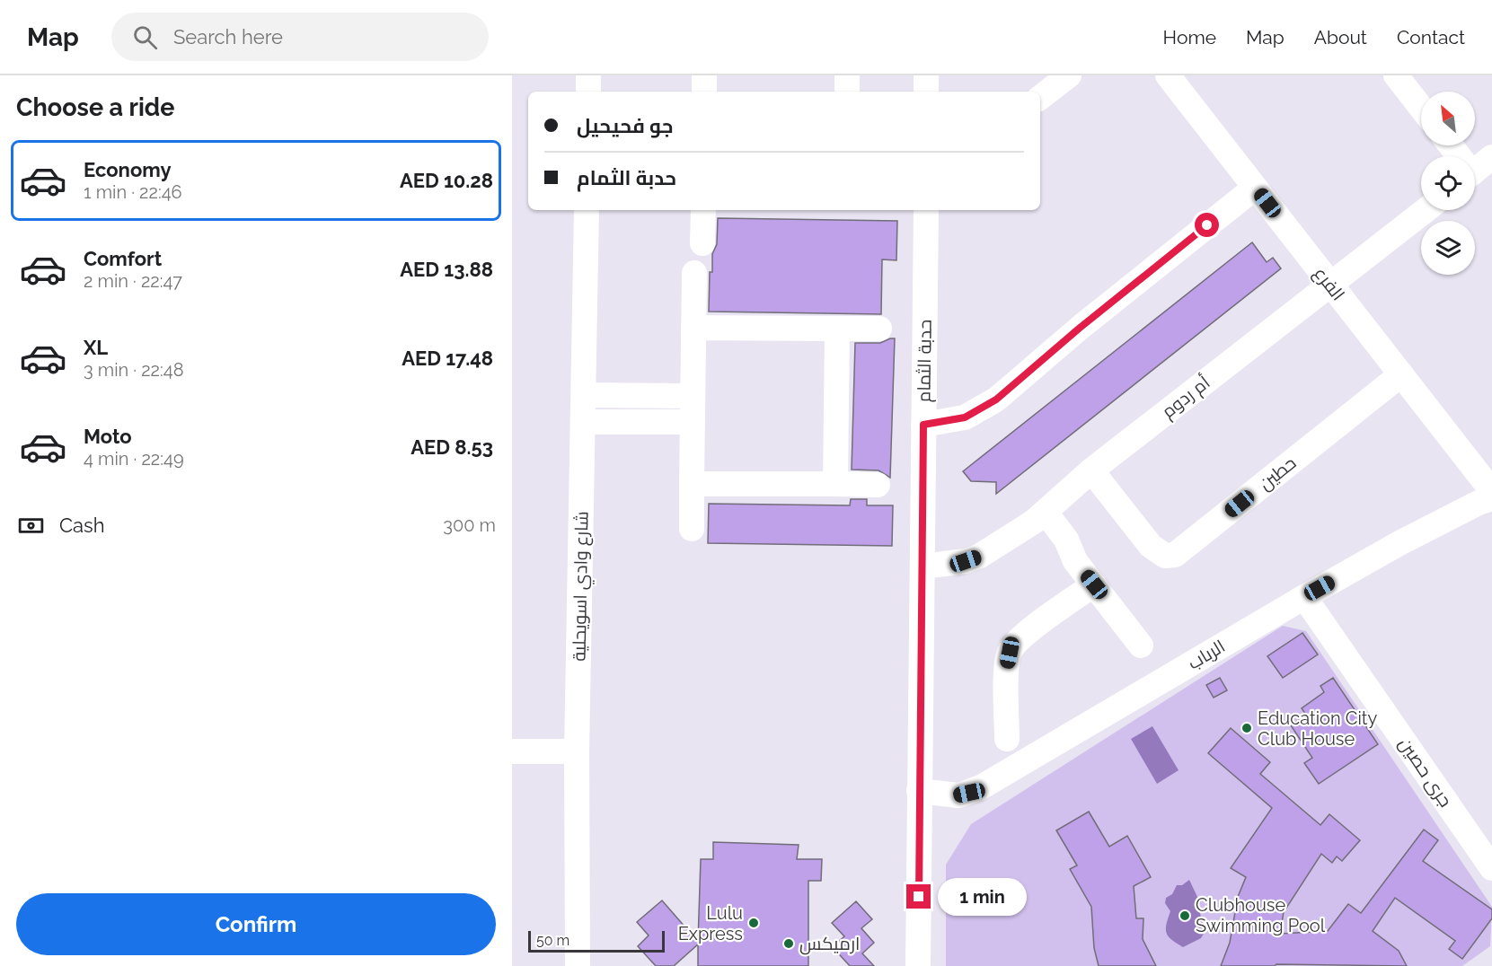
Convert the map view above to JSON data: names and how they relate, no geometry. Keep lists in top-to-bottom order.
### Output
{
  "streets": {
    "street": [
      "الفرع",
      "حدبة الثمام",
      "أم ردوم",
      "حطين",
      "شارع وادي اسويحلية",
      "الرباب",
      "جرى حصين"
    ]
  },
  "crossings": [
    ["الفرع", "أم ردوم"],
    ["الفرع", "حطين"],
    ["حدبة الثمام", "أم ردوم"],
    ["حدبة الثمام", "الرباب"],
    ["أم ردوم", "حطين"],
    ["الرباب", "جرى حصين"]
  ],
  "places": [
    "Education City Club House",
    "Clubhouse Swimming Pool",
    "Lulu Express",
    "ارميكس"
  ],
  "scale_bar": "50 m",
  "north": "top left",
  "page": {
    "header": "Map",
    "search": "Search here",
    "nav": [
      "Home",
      "Map",
      "About",
      "Contact"
    ],
    "heading": "Choose a ride",
    "banner": ["جو فحيحيل", "حدبة الثمام"],
    "list": [
      {
        "name": "Economy",
        "note": "1 min · 22:46",
        "value": "AED 10.28"
      },
      {
        "name": "Comfort",
        "note": "2 min · 22:47",
        "value": "AED 13.88"
      },
      {
        "name": "XL",
        "note": "3 min · 22:48",
        "value": "AED 17.48"
      },
      {
        "name": "Moto",
        "note": "4 min · 22:49",
        "value": "AED 8.53"
      }
    ],
    "pay": ["Cash", "300 m"],
    "bubble": "1 min",
    "buttons": "Confirm",
    "scale": "50 m"
  }
}
